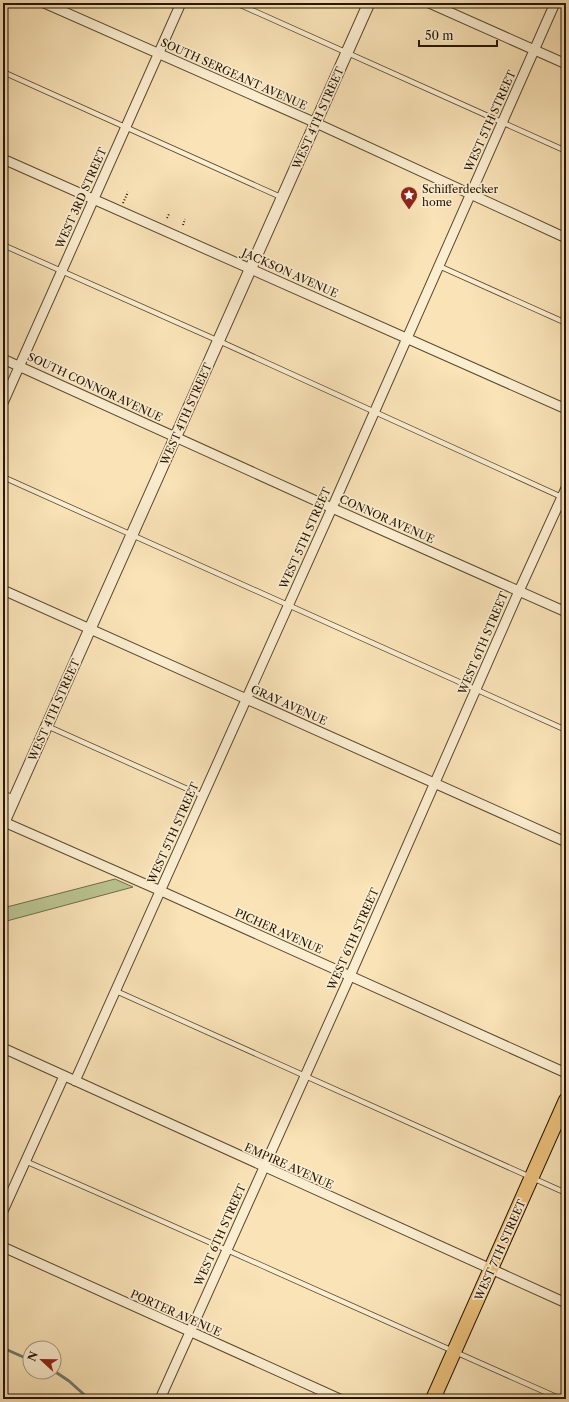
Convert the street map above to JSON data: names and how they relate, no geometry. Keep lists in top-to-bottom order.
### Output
{
  "streets": {
    "main road": ["WEST 7TH STREET"],
    "street": [
      "SOUTH SERGEANT AVENUE",
      "WEST 4TH STREET",
      "WEST 5TH STREET",
      "WEST 3RD STREET",
      "JACKSON AVENUE",
      "SOUTH CONNOR AVENUE",
      "CONNOR AVENUE",
      "WEST 6TH STREET",
      "GRAY AVENUE",
      "PICHER AVENUE",
      "EMPIRE AVENUE",
      "PORTER AVENUE"
    ]
  },
  "crossings": [
    ["SOUTH SERGEANT AVENUE", "WEST 4TH STREET"],
    ["SOUTH SERGEANT AVENUE", "WEST 5TH STREET"],
    ["SOUTH SERGEANT AVENUE", "WEST 3RD STREET"],
    ["WEST 4TH STREET", "JACKSON AVENUE"],
    ["WEST 4TH STREET", "SOUTH CONNOR AVENUE"],
    ["WEST 4TH STREET", "CONNOR AVENUE"],
    ["WEST 4TH STREET", "GRAY AVENUE"],
    ["WEST 4TH STREET", "PICHER AVENUE"],
    ["WEST 5TH STREET", "JACKSON AVENUE"],
    ["WEST 5TH STREET", "CONNOR AVENUE"],
    ["WEST 5TH STREET", "GRAY AVENUE"],
    ["WEST 5TH STREET", "PICHER AVENUE"],
    ["WEST 5TH STREET", "EMPIRE AVENUE"],
    ["WEST 3RD STREET", "JACKSON AVENUE"],
    ["WEST 3RD STREET", "SOUTH CONNOR AVENUE"],
    ["SOUTH CONNOR AVENUE", "CONNOR AVENUE"],
    ["CONNOR AVENUE", "WEST 6TH STREET"],
    ["WEST 6TH STREET", "GRAY AVENUE"],
    ["WEST 6TH STREET", "PICHER AVENUE"],
    ["WEST 6TH STREET", "EMPIRE AVENUE"],
    ["WEST 6TH STREET", "PORTER AVENUE"],
    ["EMPIRE AVENUE", "WEST 7TH STREET"]
  ],
  "places": {
    "place": ["Schifferdecker home"]
  },
  "scale_bar": "50 m",
  "north": "left"
}
